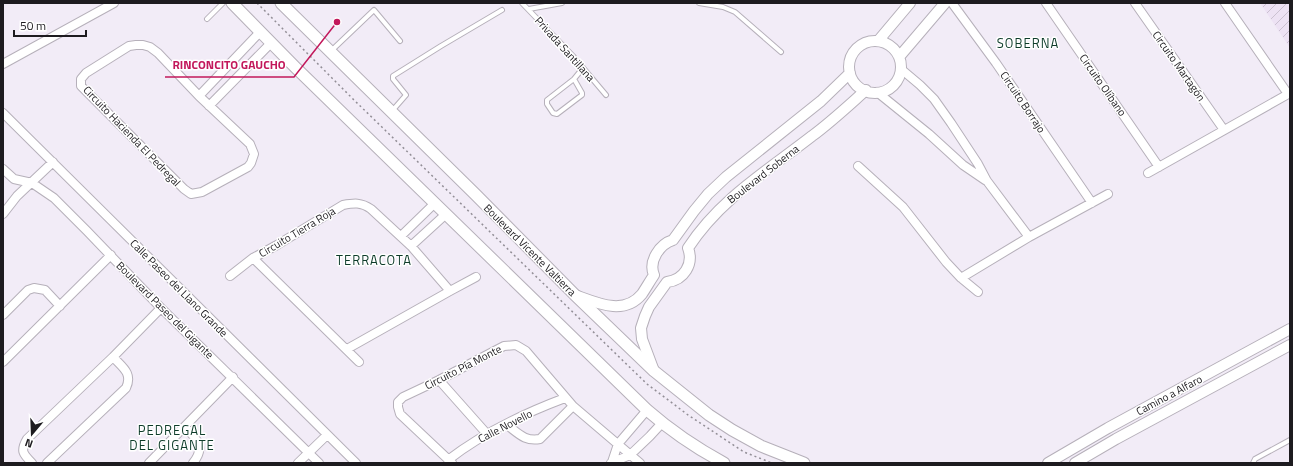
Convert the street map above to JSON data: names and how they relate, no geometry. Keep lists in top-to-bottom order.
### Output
{
  "streets": {
    "main road": ["Boulevard Vicente Valtierra"],
    "street": [
      "Circuito Martagón",
      "Circuito Olíbano",
      "Circuito Borrajo",
      "Circuito Hacienda El Pedregal",
      "Boulevard Soberna",
      "Circuito Tierra Roja",
      "Calle Paseo del Llano Grande",
      "Boulevard Paseo del Gigante",
      "Circuito Pía Monte",
      "Camino a Alfaro",
      "Calle Novello"
    ],
    "lane": ["Privada Santillana"]
  },
  "crossings": [
    ["Boulevard Soberna", "Boulevard Vicente Valtierra"],
    ["Circuito Pía Monte", "Calle Novello"]
  ],
  "districts": ["SOBERNA", "TERRACOTA", "PEDREGAL DEL GIGANTE"],
  "places": ["RINCONCITO GAUCHO"],
  "scale_bar": "50 m",
  "north": "bottom"
}
